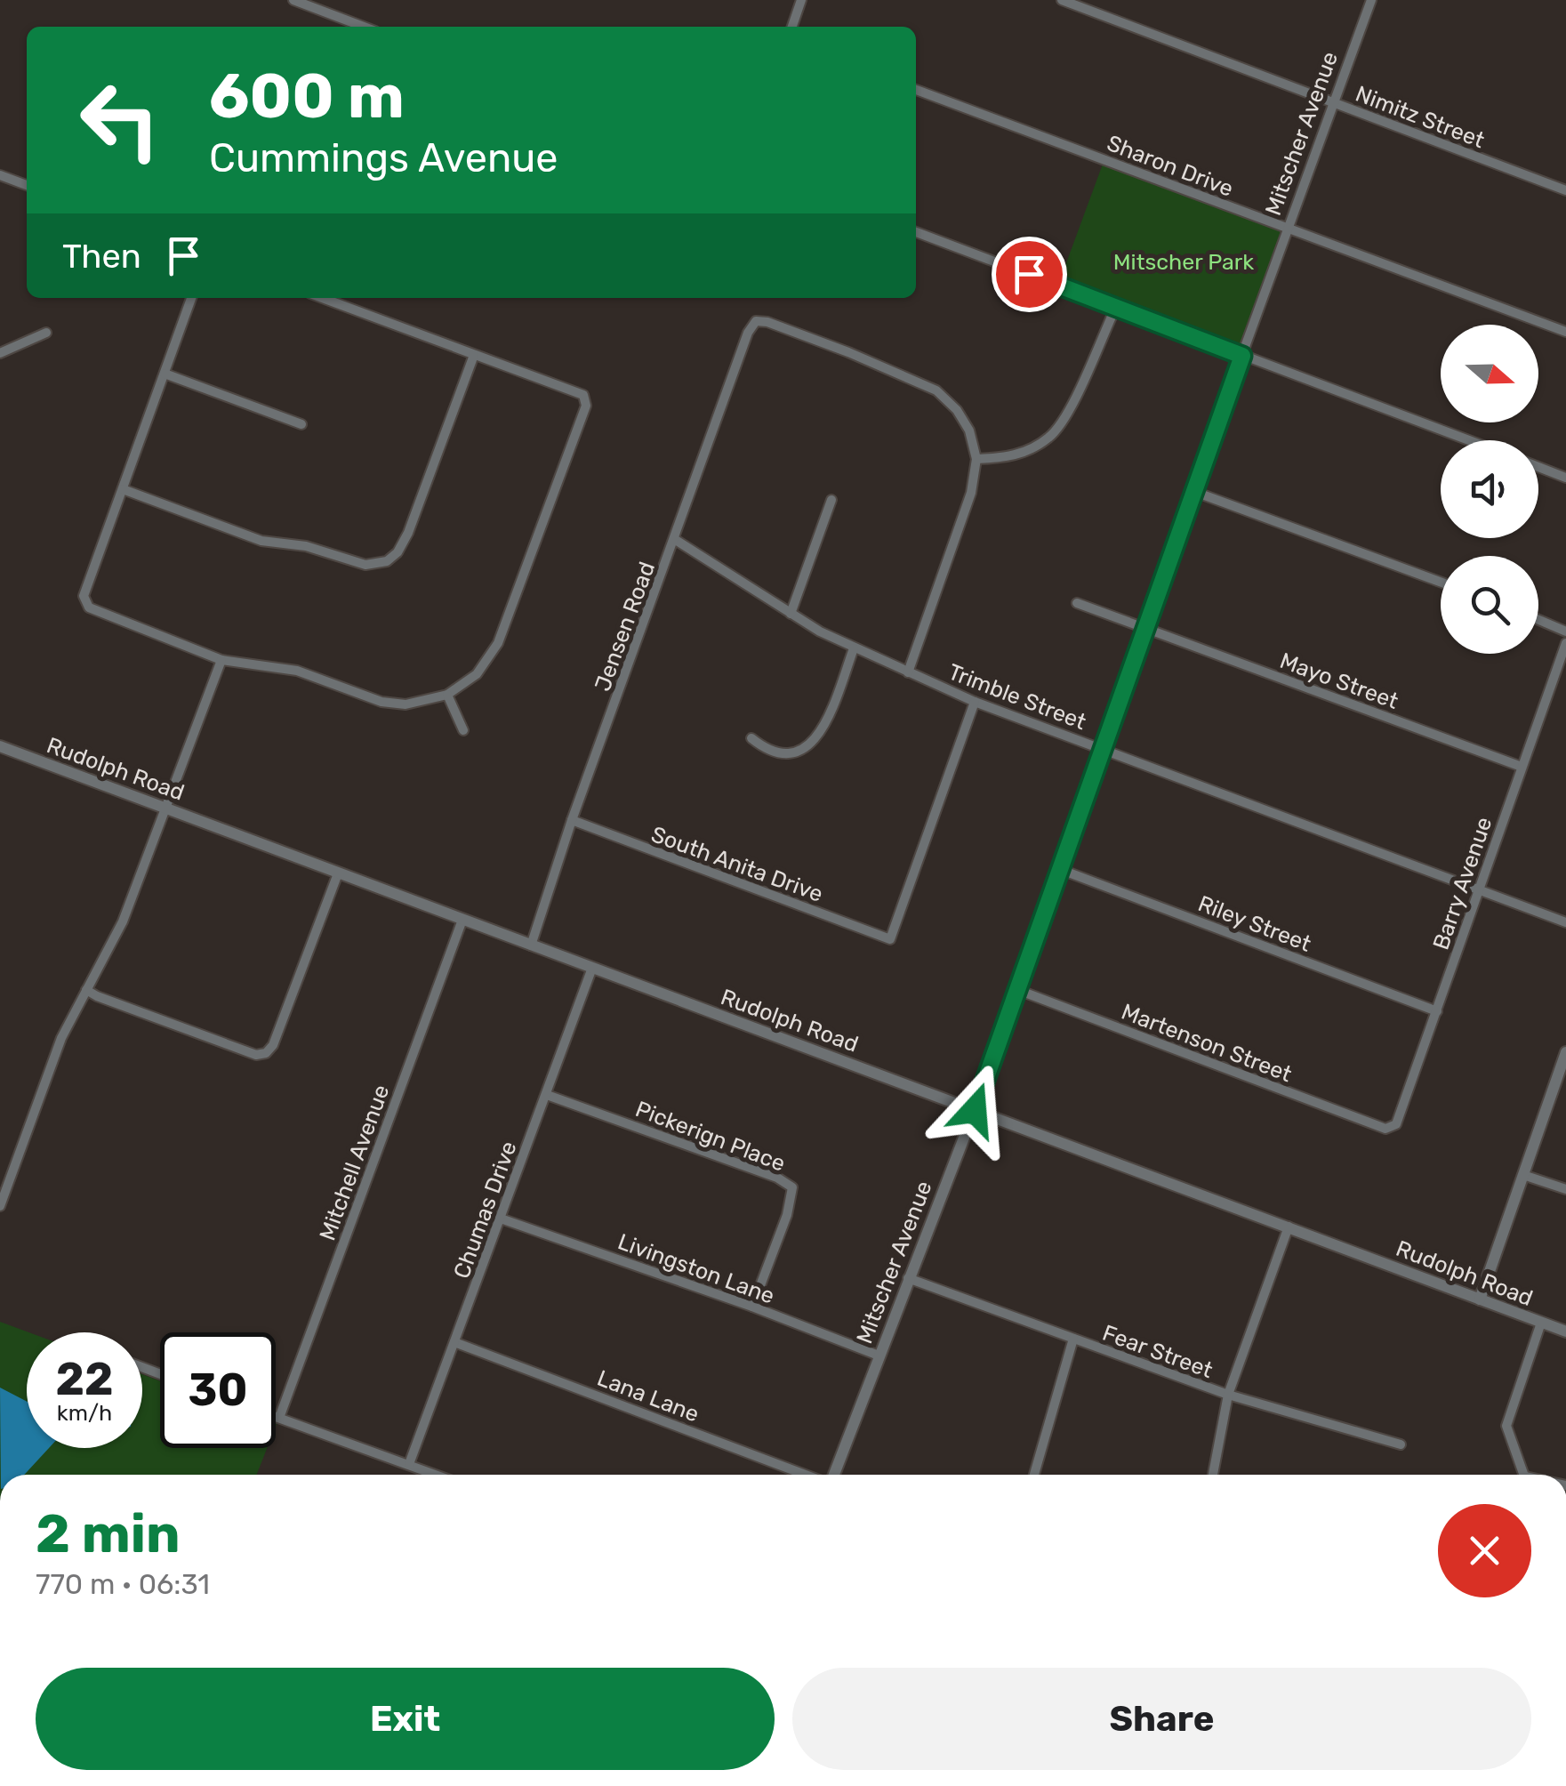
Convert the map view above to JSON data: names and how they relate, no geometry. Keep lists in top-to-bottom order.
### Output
{
  "streets": {
    "street": [
      "Nimitz Street",
      "Mitscher Avenue",
      "Sharon Drive",
      "Jensen Road",
      "Mayo Street",
      "Trimble Street",
      "Rudolph Road",
      "South Anita Drive",
      "Barry Avenue",
      "Riley Street",
      "Martenson Street",
      "Pickerign Place",
      "Mitchell Avenue",
      "Chumas Drive",
      "Livingston Lane",
      "Fear Street",
      "Lana Lane"
    ]
  },
  "crossings": [
    ["Nimitz Street", "Mitscher Avenue"],
    ["Mitscher Avenue", "Sharon Drive"],
    ["Mitscher Avenue", "Mayo Street"],
    ["Mitscher Avenue", "Trimble Street"],
    ["Mitscher Avenue", "Rudolph Road"],
    ["Mitscher Avenue", "Riley Street"],
    ["Mitscher Avenue", "Martenson Street"],
    ["Mitscher Avenue", "Livingston Lane"],
    ["Mitscher Avenue", "Fear Street"],
    ["Jensen Road", "Trimble Street"],
    ["Jensen Road", "Rudolph Road"],
    ["Jensen Road", "South Anita Drive"],
    ["Mayo Street", "Barry Avenue"],
    ["Trimble Street", "South Anita Drive"],
    ["Trimble Street", "Barry Avenue"],
    ["Rudolph Road", "Mitchell Avenue"],
    ["Rudolph Road", "Chumas Drive"],
    ["Barry Avenue", "Riley Street"],
    ["Barry Avenue", "Martenson Street"],
    ["Pickerign Place", "Chumas Drive"],
    ["Pickerign Place", "Livingston Lane"],
    ["Chumas Drive", "Livingston Lane"],
    ["Chumas Drive", "Lana Lane"]
  ],
  "parks": ["Mitscher Park"],
  "north": "right",
  "page": {
    "turn": ["600 m", "Cummings Avenue"],
    "then": "Then",
    "speed": "22 km/h",
    "limit": "30",
    "heading": ["2 min", "770 m · 06:31"],
    "buttons": ["Exit", "Share"]
  }
}
